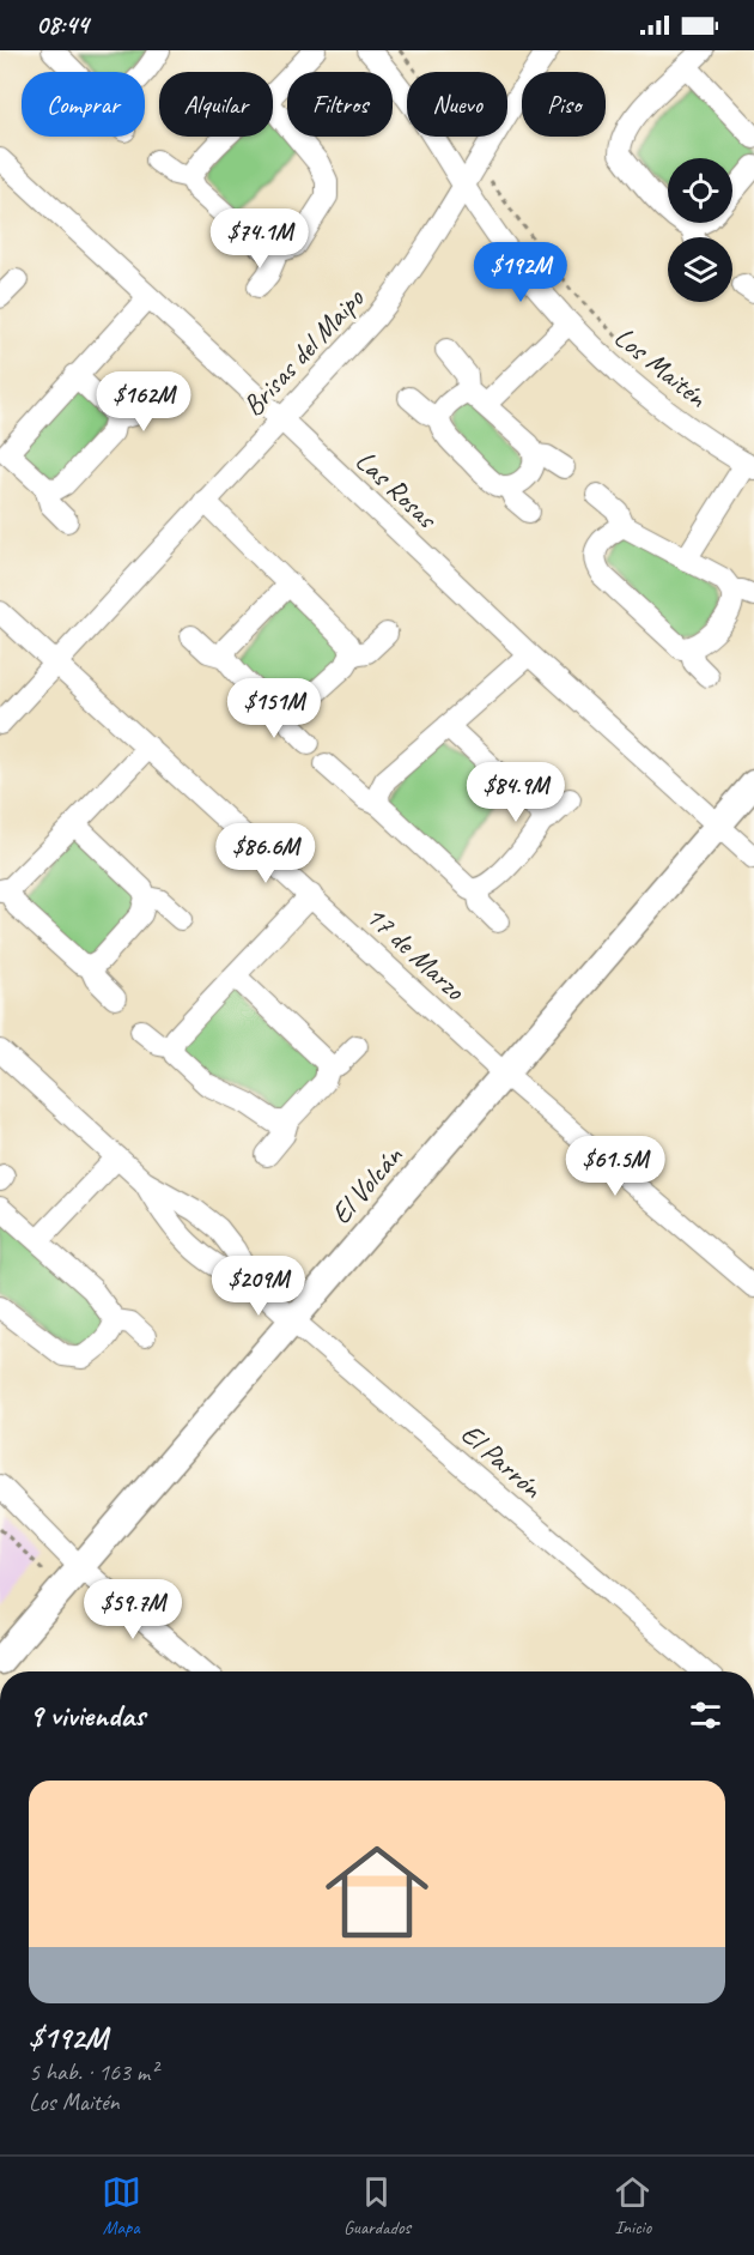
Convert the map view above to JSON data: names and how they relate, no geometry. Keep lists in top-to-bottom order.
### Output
{
  "streets": {
    "street": [
      "Brisas del Maipo",
      "Los Maitén",
      "Las Rosas",
      "17 de Marzo",
      "El Volcán",
      "El Parrón"
    ]
  },
  "crossings": [
    ["Brisas del Maipo", "Los Maitén"],
    ["Brisas del Maipo", "Las Rosas"],
    ["Brisas del Maipo", "17 de Marzo"],
    ["Las Rosas", "El Volcán"],
    ["17 de Marzo", "El Volcán"],
    ["El Volcán", "El Parrón"]
  ],
  "page": {
    "status": "08:44",
    "chip": [
      "Comprar",
      "Alquilar",
      "Filtros",
      "Nuevo",
      "Piso"
    ],
    "price": [
      "$74.1M",
      "$192M",
      "$162M",
      "$151M",
      "$84.9M",
      "$86.6M",
      "$61.5M",
      "$209M",
      "$59.7M"
    ],
    "heading": "9 viviendas",
    "list": [
      {
        "name": "$192M",
        "note": "5 hab. · 163 m² · Los Maitén"
      }
    ],
    "tabs": ["Mapa", "Guardados", "Inicio"]
  }
}
